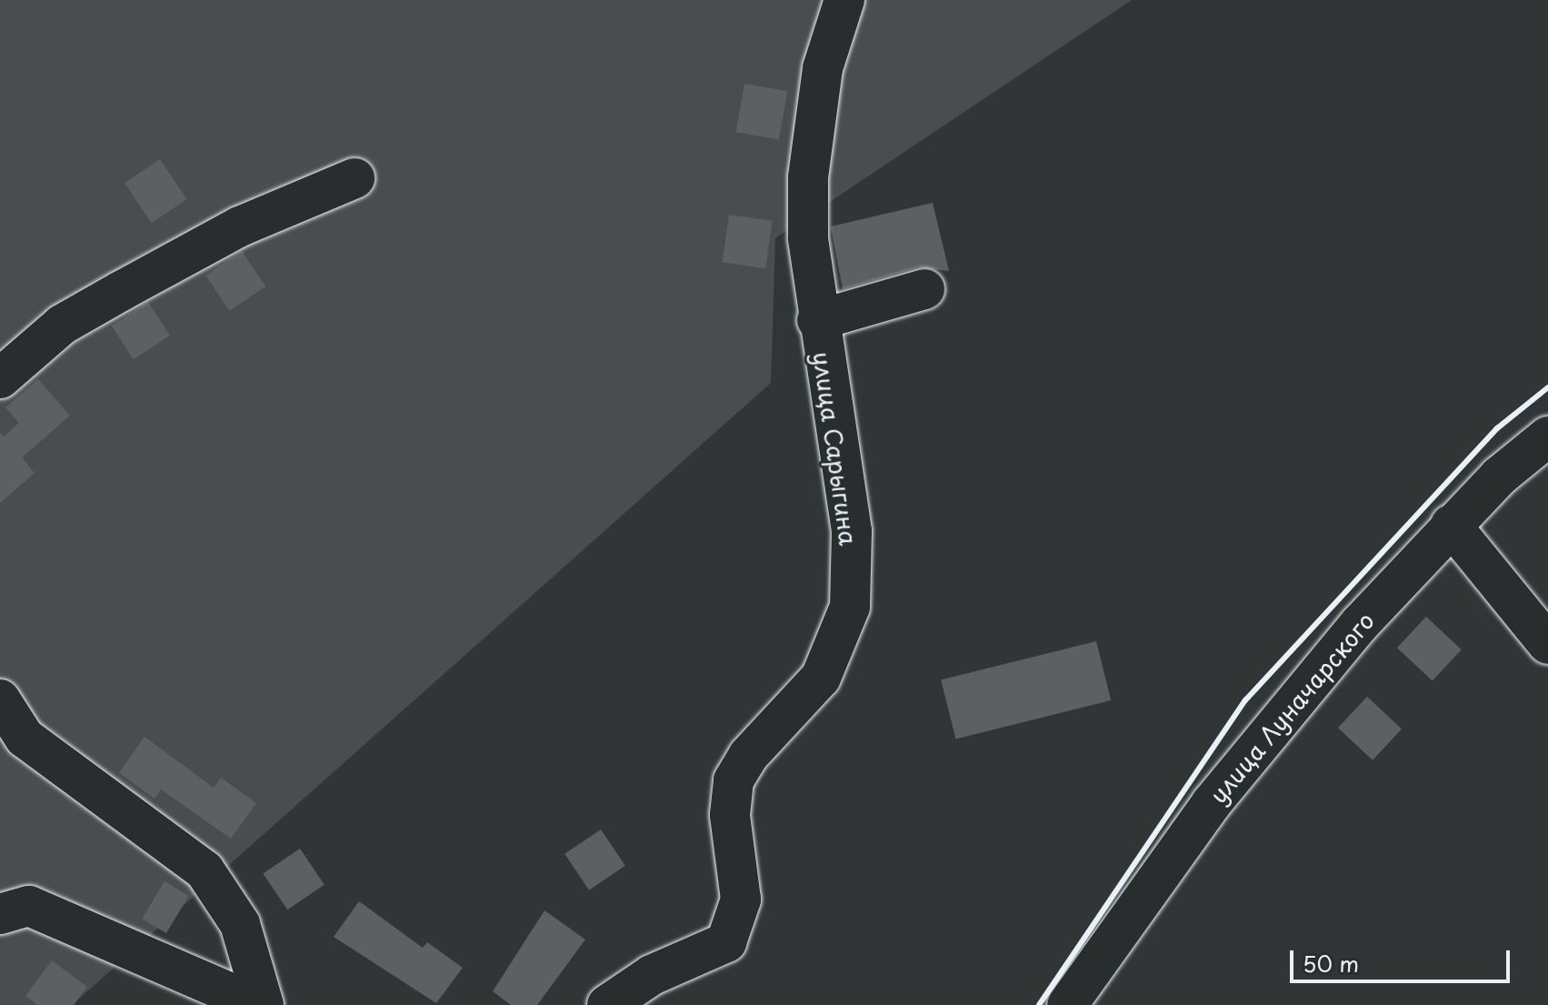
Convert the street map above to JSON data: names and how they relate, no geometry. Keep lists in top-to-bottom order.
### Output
{
  "streets": {
    "street": ["улица Сарыгина", "улица Луначарского"]
  },
  "scale_bar": "50 m"
}
